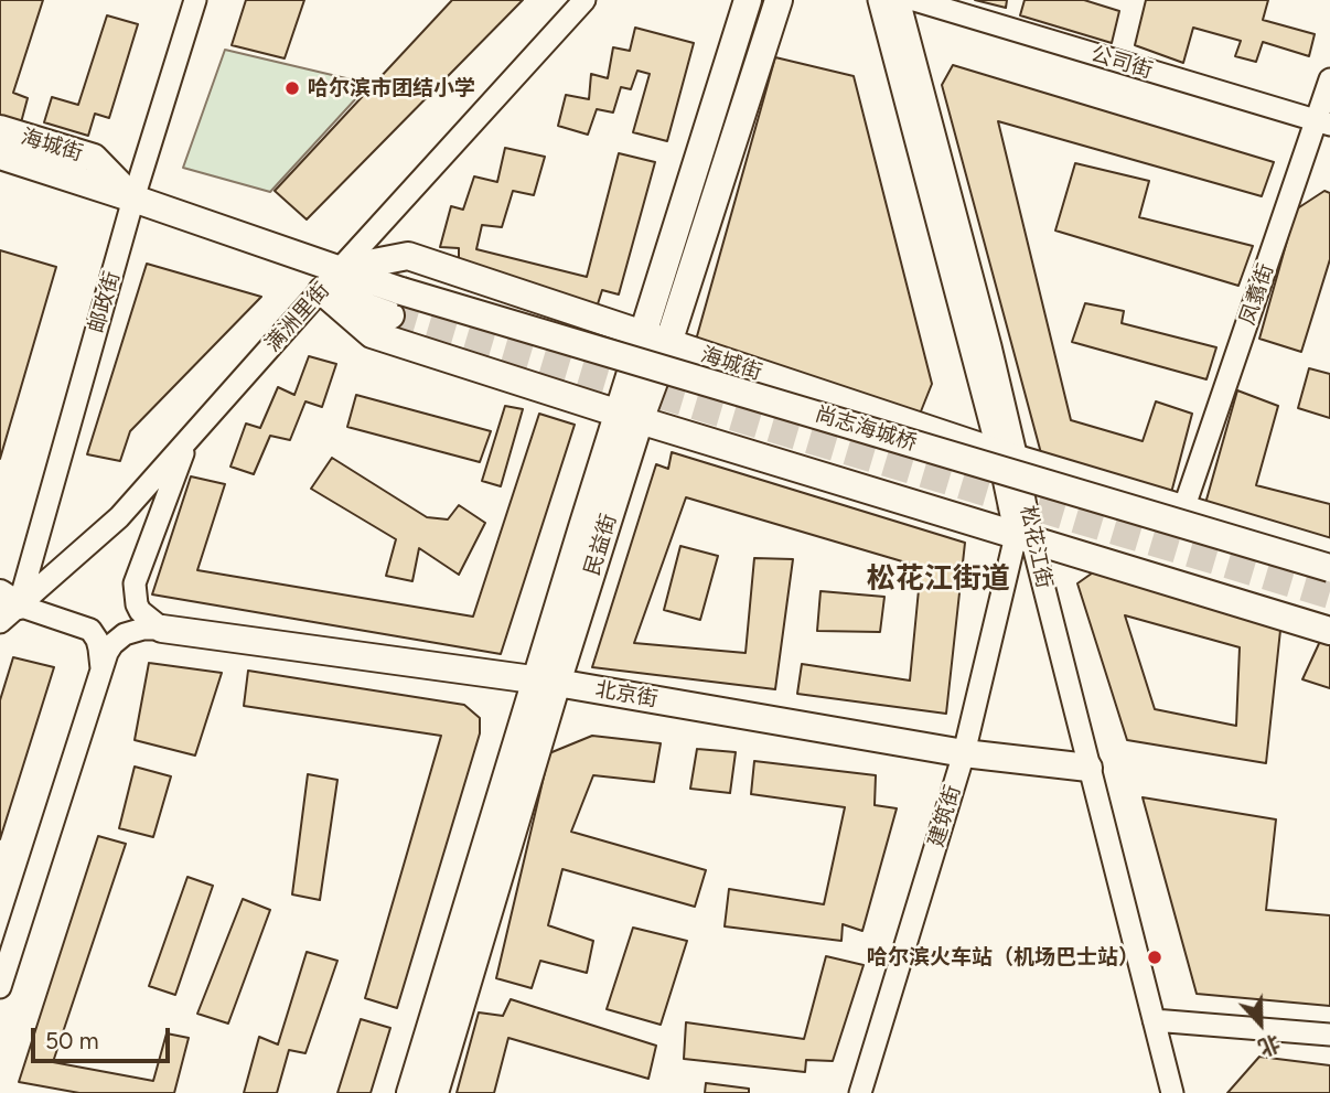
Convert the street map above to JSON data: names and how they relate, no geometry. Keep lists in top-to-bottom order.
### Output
{
  "streets": {
    "main road": [
      "海城街",
      "尚志海城桥",
      "民益街",
      "北京街"
    ],
    "street": [
      "公司街",
      "凤翥街",
      "邮政街",
      "满洲里街",
      "松花江街",
      "建筑街"
    ]
  },
  "crossings": [
    ["公司街", "凤翥街"],
    ["海城街", "凤翥街"],
    ["海城街", "邮政街"],
    ["海城街", "满洲里街"],
    ["海城街", "民益街"],
    ["海城街", "松花江街"],
    ["邮政街", "满洲里街"],
    ["民益街", "北京街"],
    ["松花江街", "北京街"],
    ["松花江街", "建筑街"],
    ["北京街", "建筑街"]
  ],
  "districts": ["松花江街道"],
  "places": ["哈尔滨市团结小学", "哈尔滨火车站（机场巴士站）"],
  "scale_bar": "50 m",
  "north": "bottom"
}
